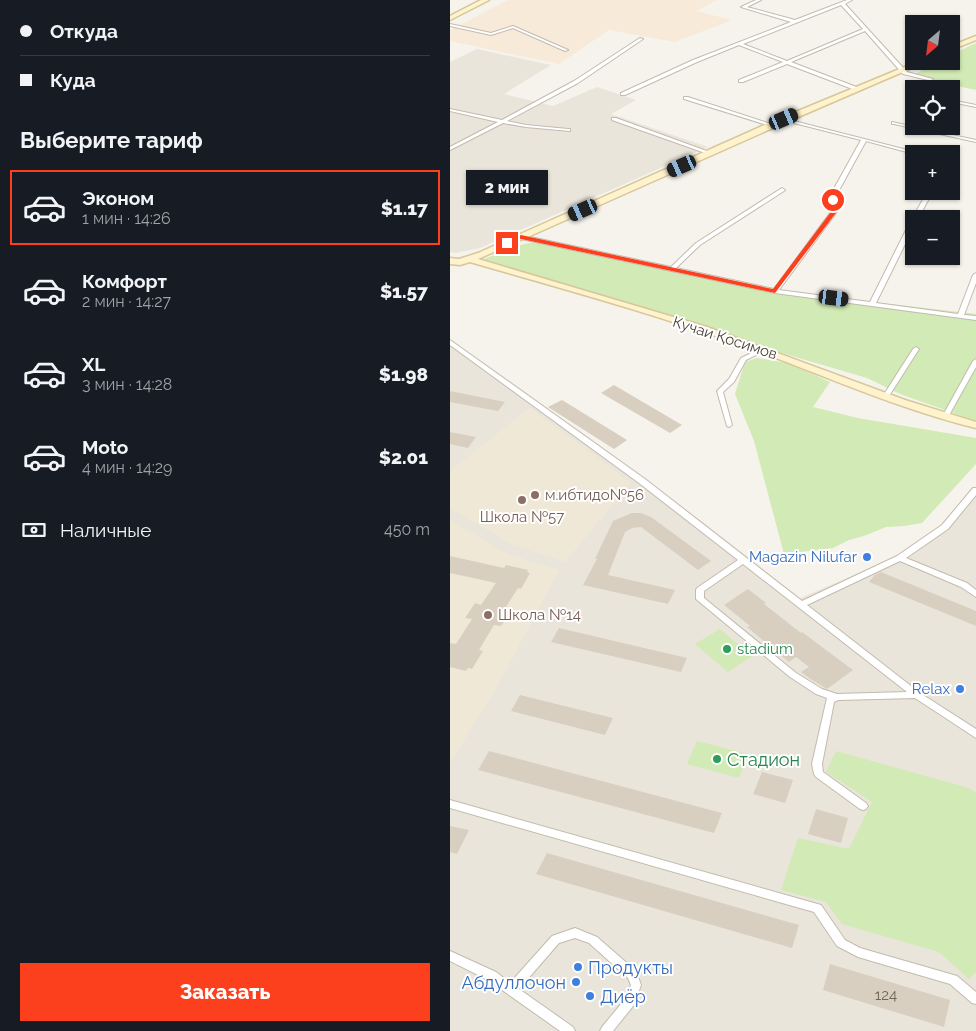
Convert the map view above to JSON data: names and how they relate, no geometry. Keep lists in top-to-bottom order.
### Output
{
  "streets": {
    "street": ["Кучаи Қосимов"]
  },
  "places": [
    "м.ибтидо№56",
    "Школа №57",
    "Magazin Nilufar",
    "Школа №14",
    "stadium",
    "Relax",
    "Стадион",
    "Продукты",
    "Абдуллочон",
    "Диëр"
  ],
  "house_numbers": ["124"],
  "north": "bottom left",
  "page": {
    "banner": ["Откуда", "Куда"],
    "map_buttons": ["+", "−"],
    "heading": "Выберите тариф",
    "list": [
      {
        "name": "Эконом",
        "note": "1 мин · 14:26",
        "value": "$1.17"
      },
      {
        "name": "Комфорт",
        "note": "2 мин · 14:27",
        "value": "$1.57"
      },
      {
        "name": "XL",
        "note": "3 мин · 14:28",
        "value": "$1.98"
      },
      {
        "name": "Moto",
        "note": "4 мин · 14:29",
        "value": "$2.01"
      }
    ],
    "bubble": "2 мин",
    "pay": ["Наличные", "450 m"],
    "buttons": "Заказать"
  }
}
